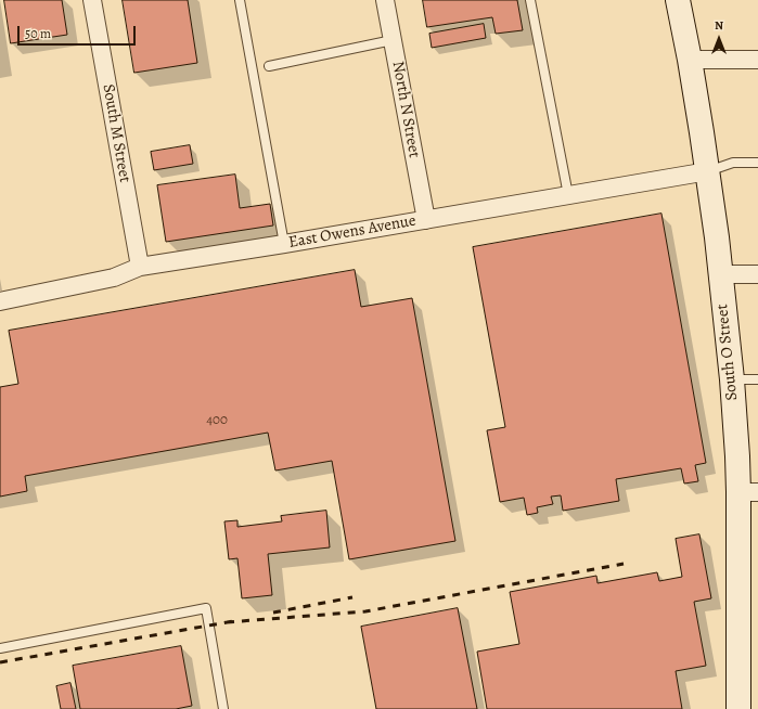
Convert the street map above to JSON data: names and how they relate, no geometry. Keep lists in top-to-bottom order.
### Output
{
  "streets": {
    "main road": ["South O Street"],
    "street": ["North N Street", "South M Street", "East Owens Avenue"]
  },
  "crossings": [
    ["North N Street", "East Owens Avenue"],
    ["South M Street", "East Owens Avenue"],
    ["East Owens Avenue", "South O Street"]
  ],
  "house_numbers": ["400"],
  "scale_bar": "50 m",
  "north": "top"
}
